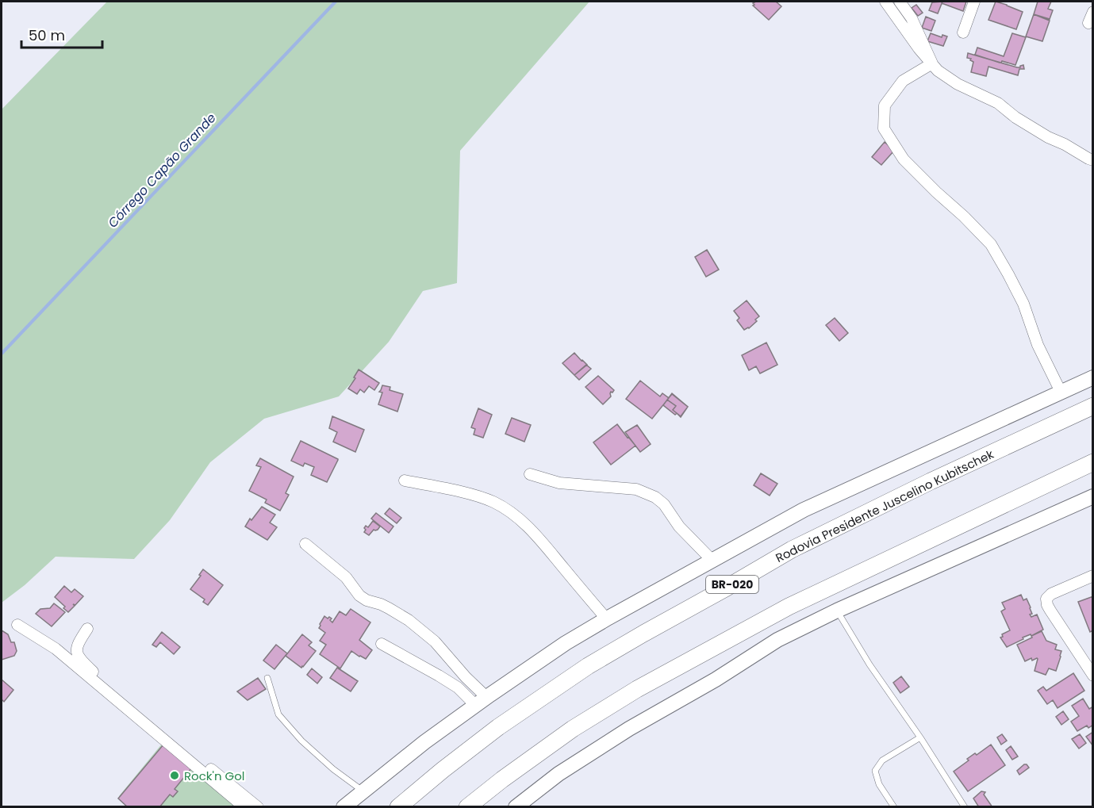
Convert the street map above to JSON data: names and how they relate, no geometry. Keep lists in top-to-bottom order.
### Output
{
  "streets": {
    "highway": ["Rodovia Presidente Juscelino Kubitschek", "BR-020"]
  },
  "water": ["Córrego Capão Grande"],
  "places": ["Rock'n Gol"],
  "scale_bar": "50 m"
}
